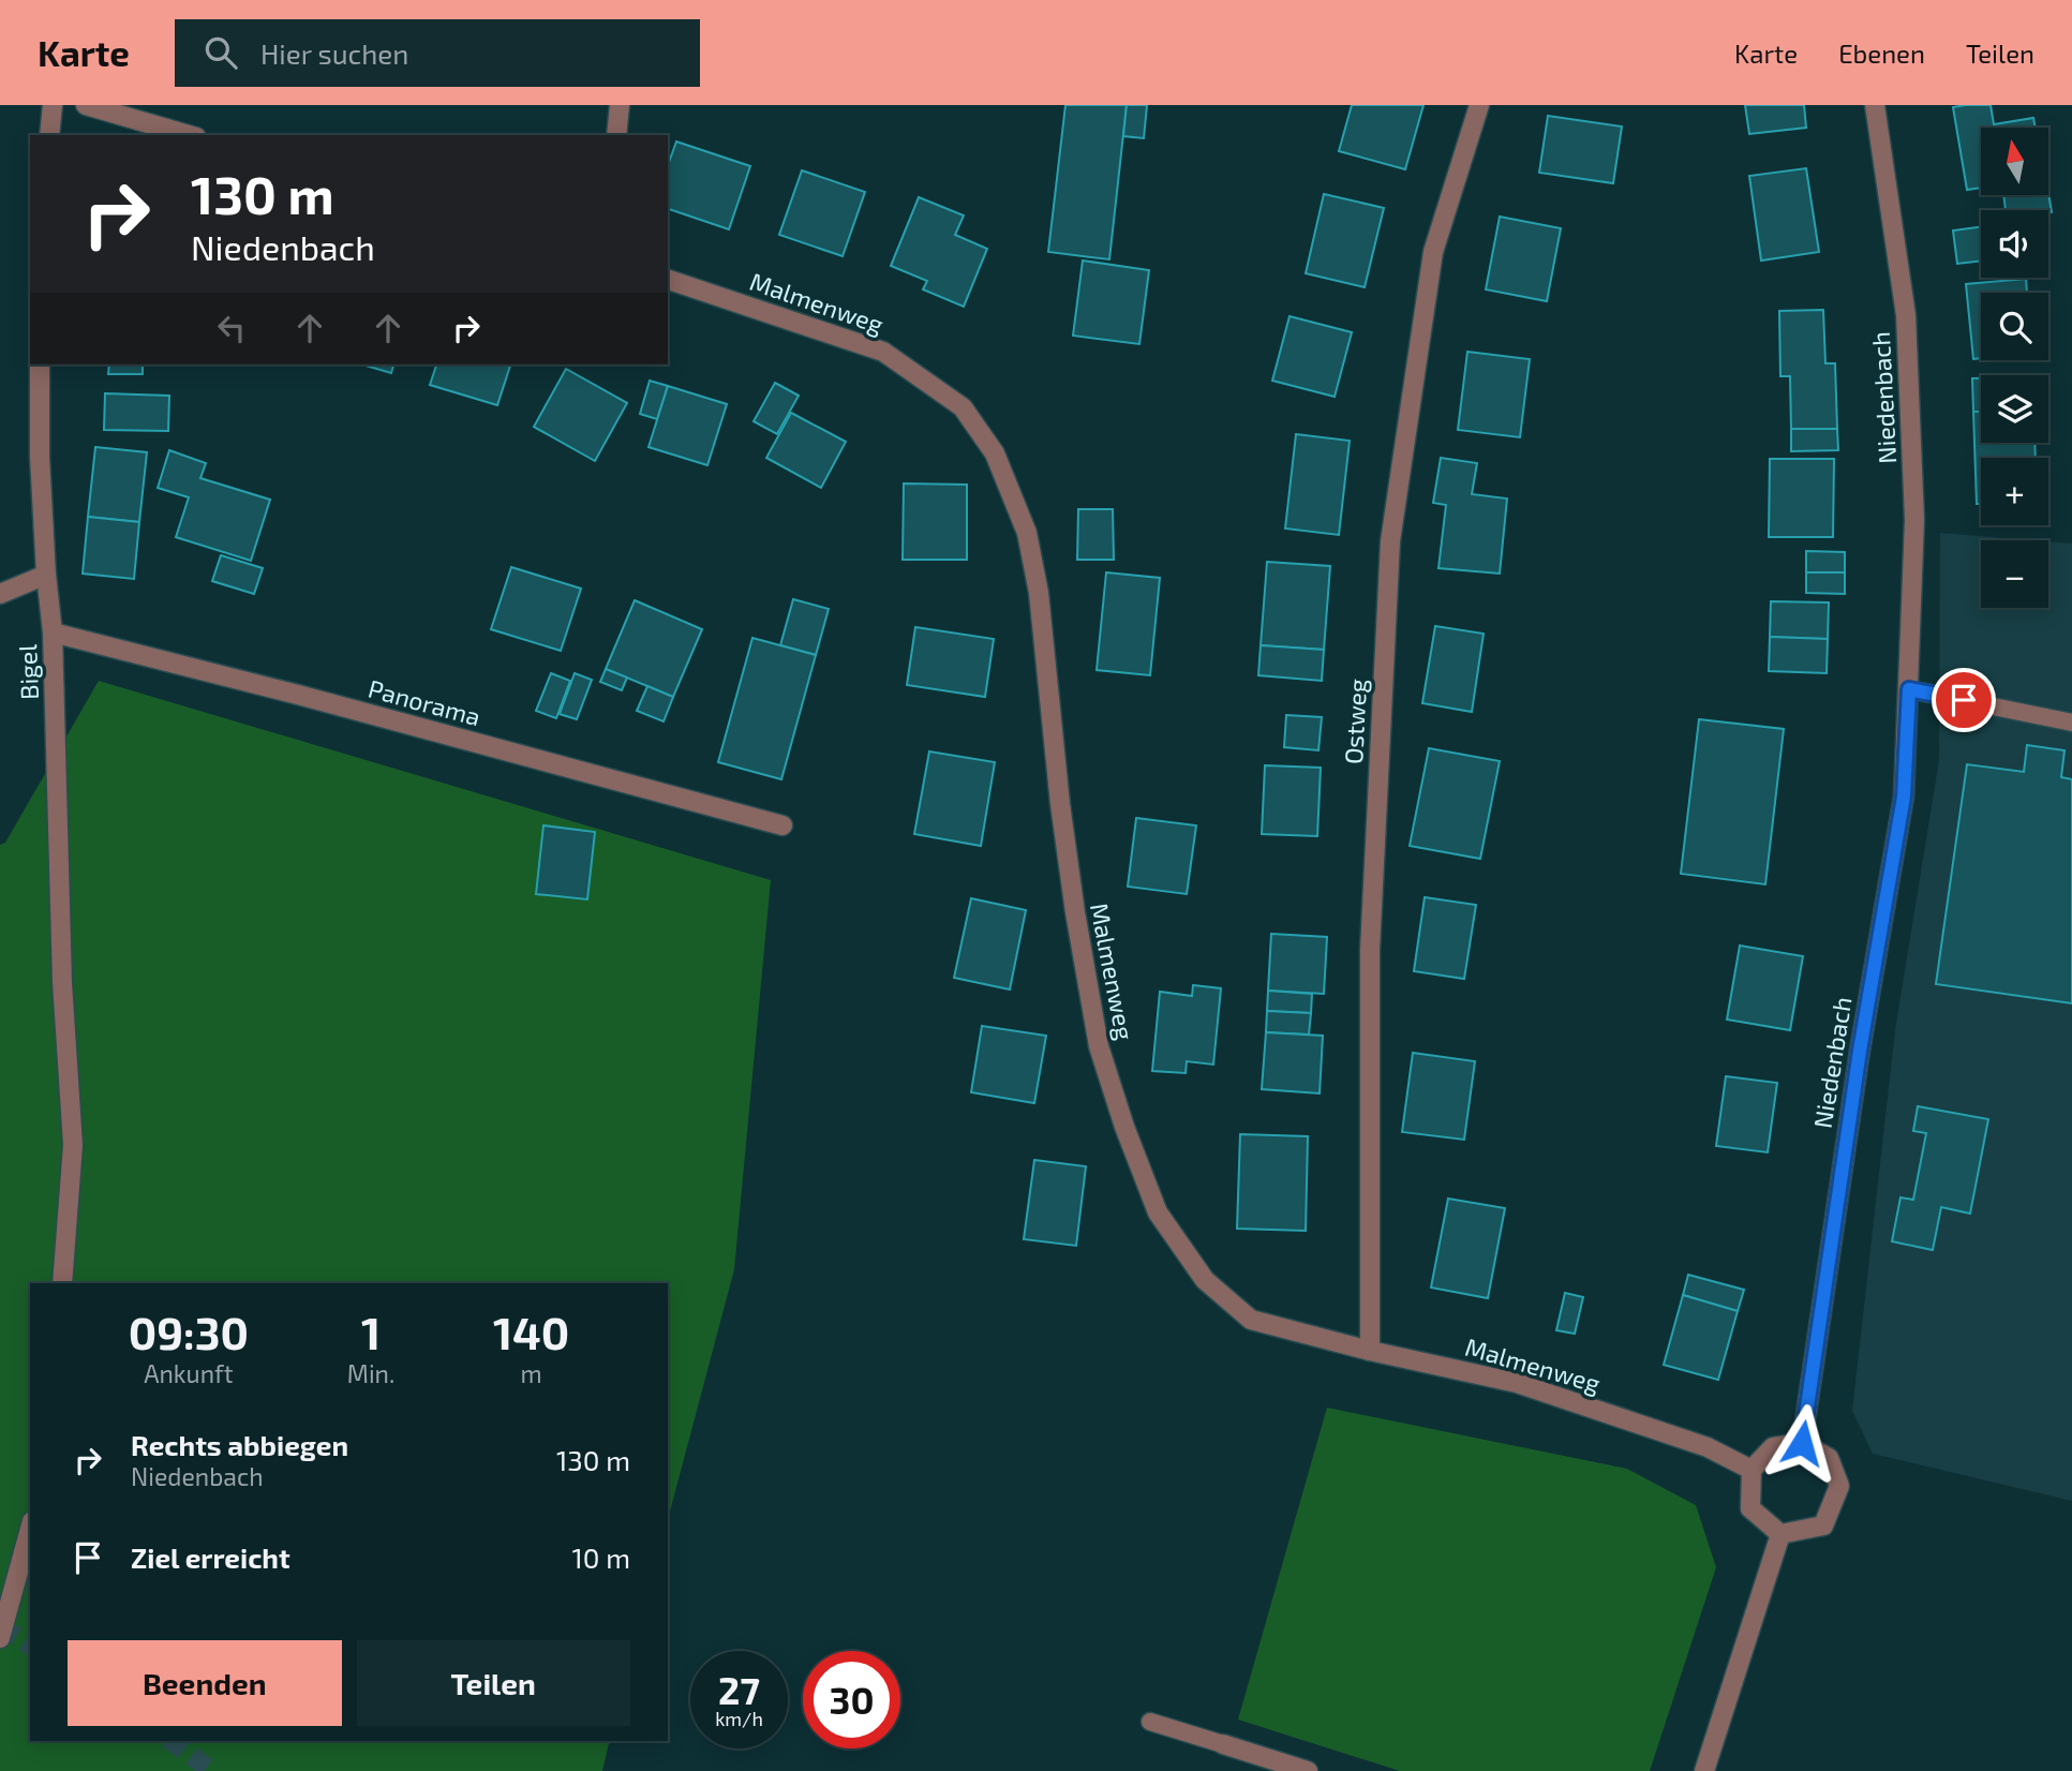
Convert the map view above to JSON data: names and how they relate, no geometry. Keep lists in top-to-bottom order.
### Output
{
  "streets": {
    "street": [
      "Malmenweg",
      "Niedenbach",
      "Bigel",
      "Panorama",
      "Ostweg"
    ]
  },
  "crossings": [
    ["Malmenweg", "Niedenbach"],
    ["Malmenweg", "Ostweg"],
    ["Bigel", "Panorama"]
  ],
  "north": "top",
  "page": {
    "header": "Karte",
    "search": "Hier suchen",
    "nav": ["Karte", "Ebenen", "Teilen"],
    "map_buttons": ["+", "−"],
    "turn": ["130 m", "Niedenbach"],
    "eta": [
      "09:30",
      "Ankunft",
      "1",
      "Min.",
      "140",
      "m"
    ],
    "list": [
      {
        "name": "Rechts abbiegen",
        "note": "Niedenbach",
        "value": "130 m"
      },
      {
        "name": "Ziel erreicht",
        "value": "10 m"
      }
    ],
    "buttons": ["Beenden", "Teilen"],
    "speed": "27 km/h",
    "limit": "30"
  }
}
